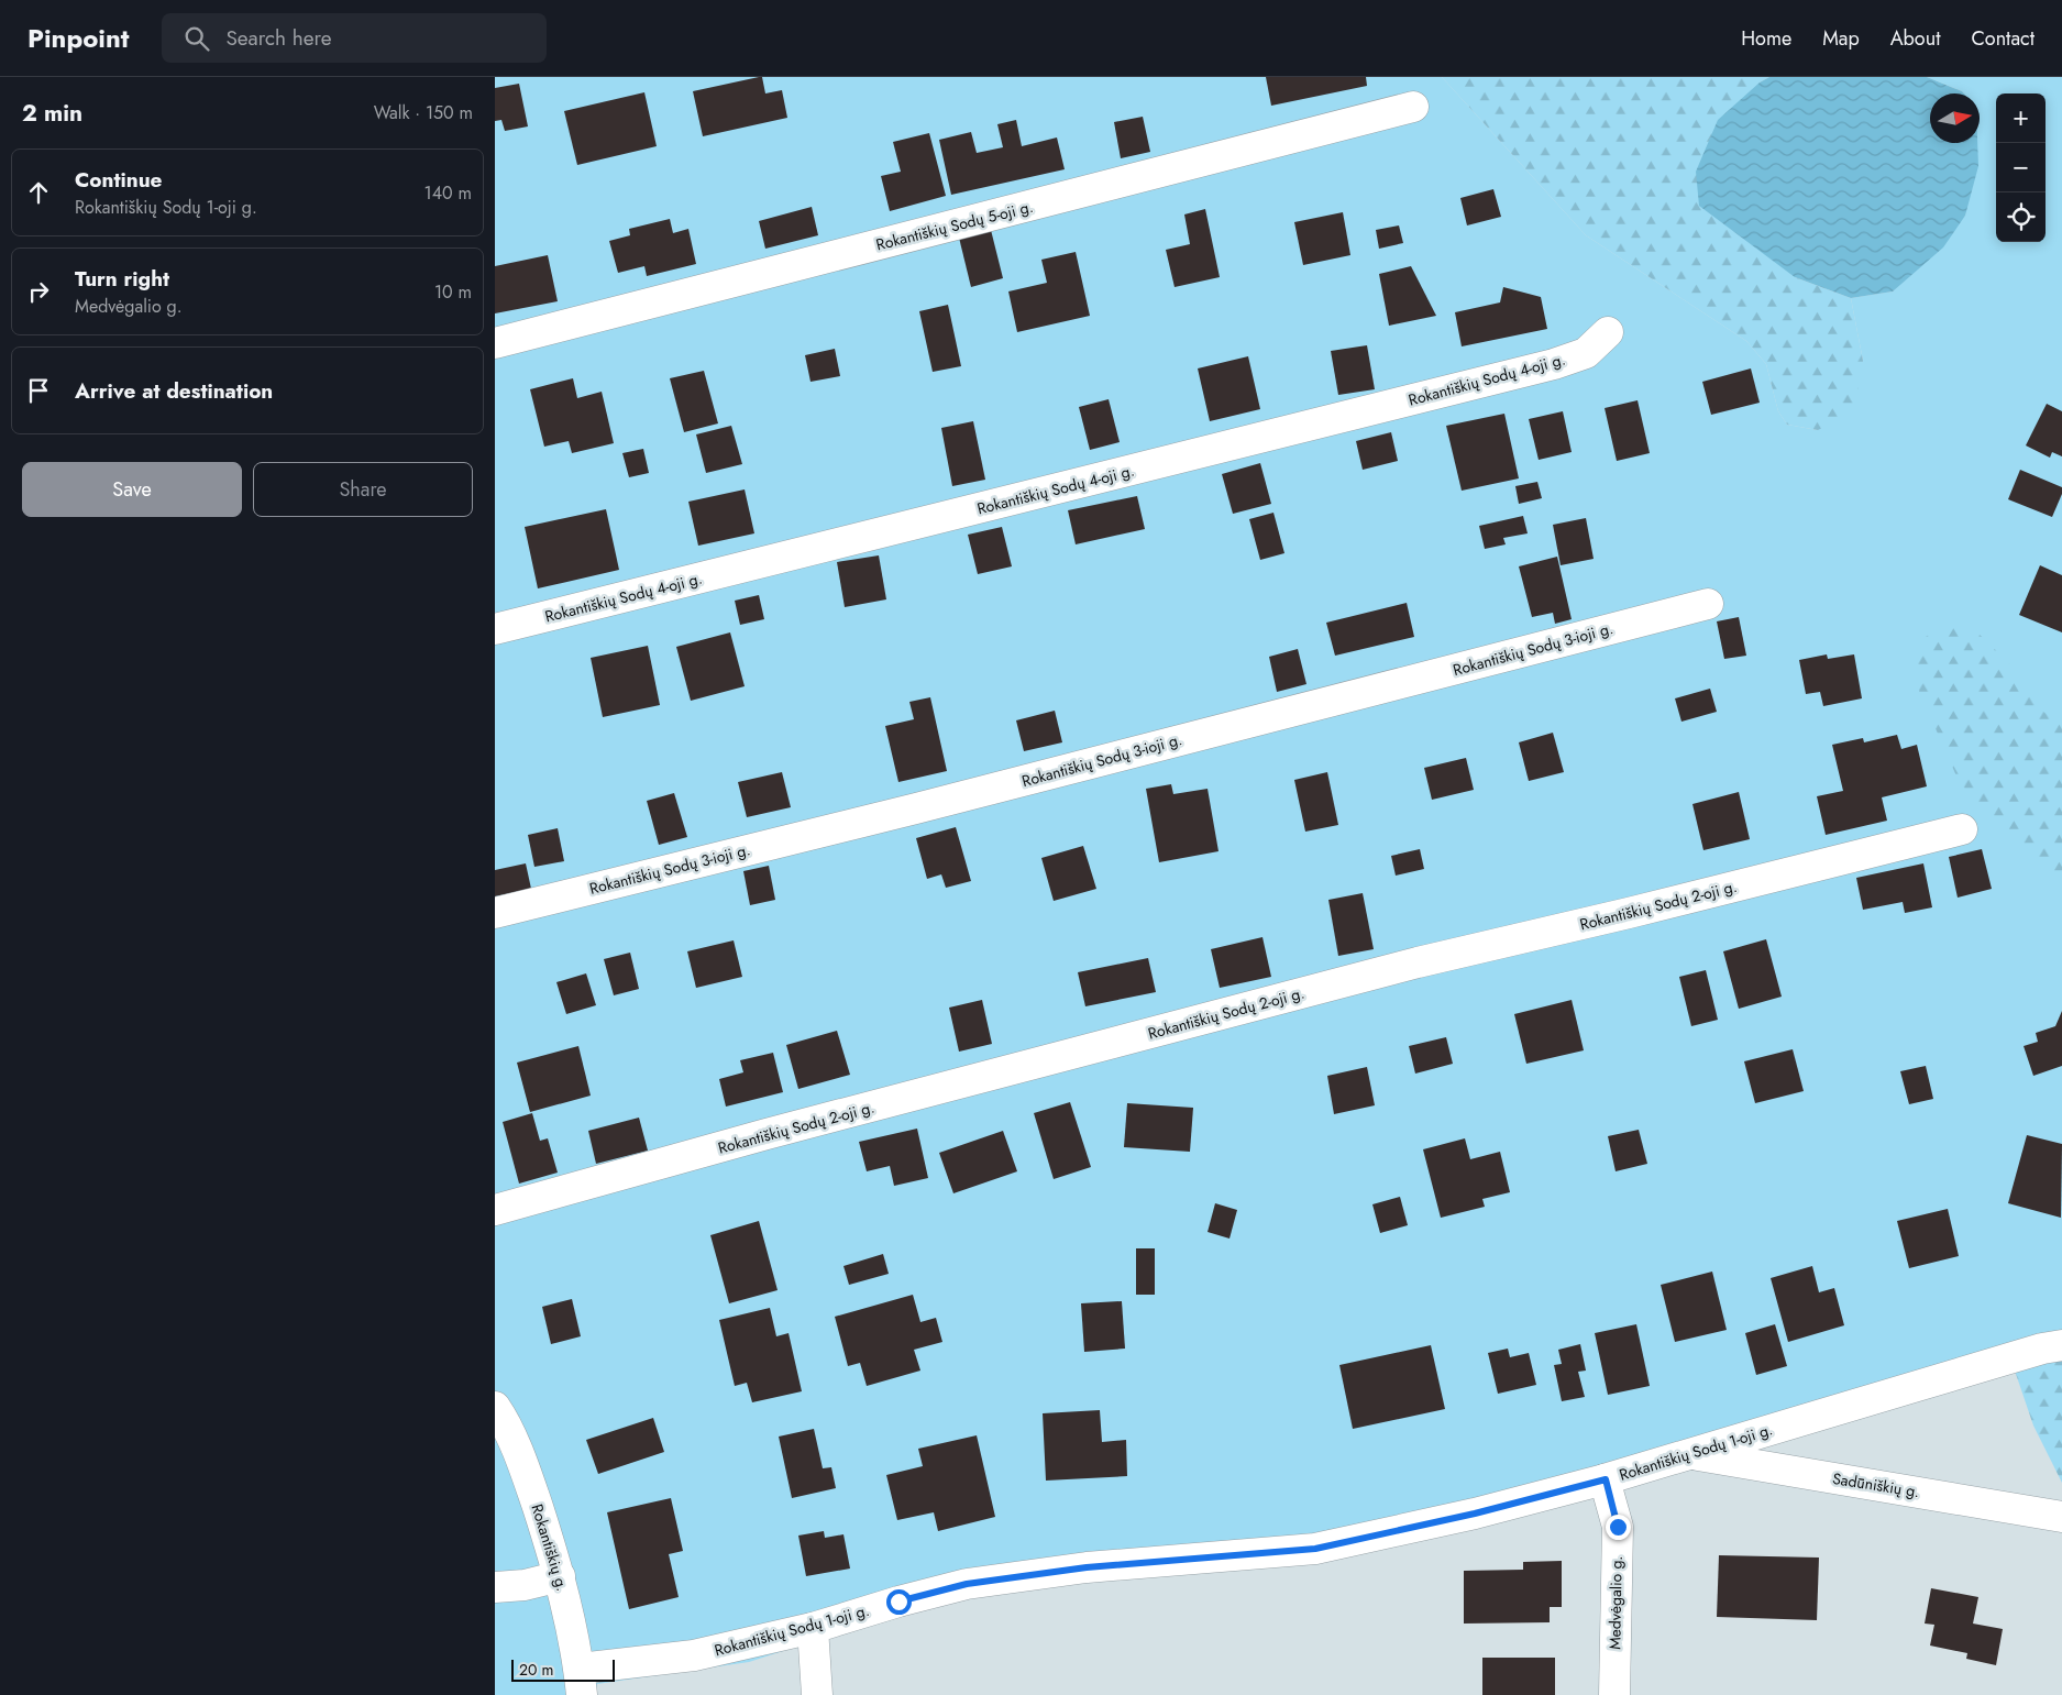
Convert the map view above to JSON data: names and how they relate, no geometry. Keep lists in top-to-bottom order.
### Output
{
  "streets": {
    "street": [
      "Rokantiškių Sodų 5-oji g.",
      "Rokantiškių Sodų 4-oji g.",
      "Rokantiškių Sodų 3-ioji g.",
      "Rokantiškių Sodų 2-oji g.",
      "Rokantiškių Sodų 1-oji g.",
      "Sadūniškių g.",
      "Rokantiškių g.",
      "Medvėgalio g."
    ]
  },
  "crossings": [
    ["Rokantiškių Sodų 1-oji g.", "Sadūniškių g."],
    ["Rokantiškių Sodų 1-oji g.", "Rokantiškių g."],
    ["Rokantiškių Sodų 1-oji g.", "Medvėgalio g."]
  ],
  "scale_bar": "20 m",
  "north": "right",
  "page": {
    "header": "Pinpoint",
    "search": "Search here",
    "nav": [
      "Home",
      "Map",
      "About",
      "Contact"
    ],
    "heading": ["2 min", "Walk · 150 m"],
    "map_buttons": ["+", "−"],
    "list": [
      ["Continue", "Rokantiškių Sodų 1-oji g.", "140 m"],
      ["Turn right", "Medvėgalio g.", "10 m"],
      "Arrive at destination"
    ],
    "buttons": ["Save", "Share"],
    "scale": "20 m"
  }
}
